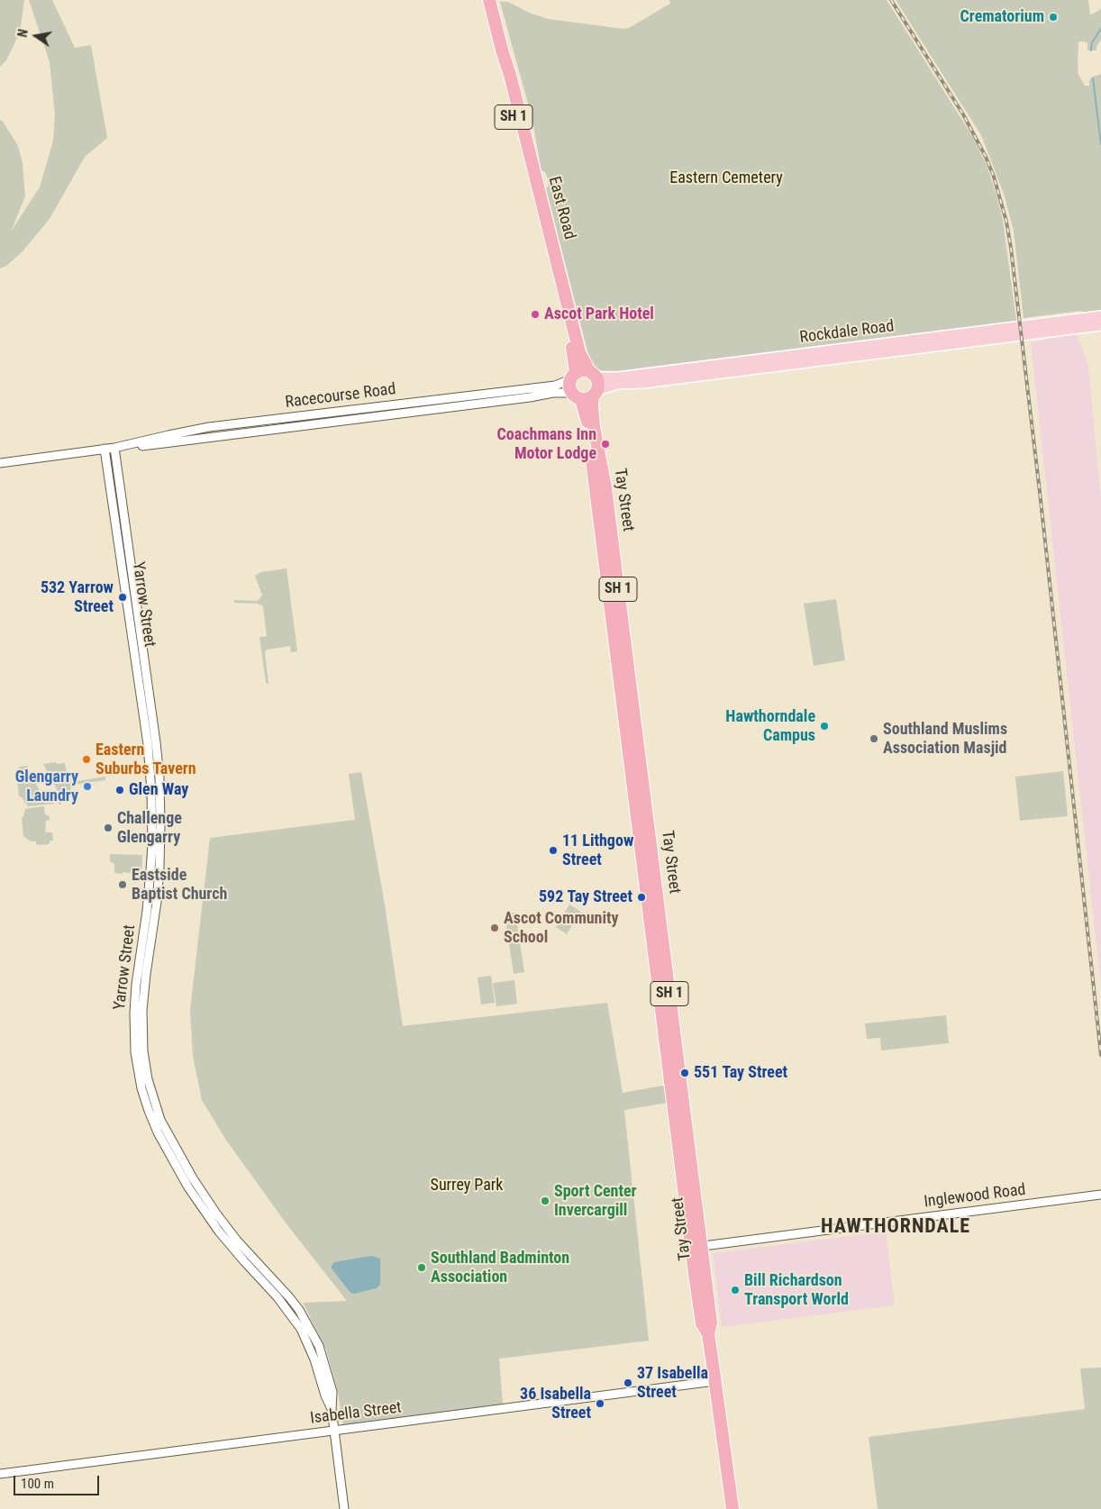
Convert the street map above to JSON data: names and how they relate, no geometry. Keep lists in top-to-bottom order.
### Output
{
  "streets": {
    "highway": ["SH 1", "East Road", "Tay Street"],
    "main road": ["Rockdale Road"],
    "street": [
      "Racecourse Road",
      "Yarrow Street",
      "Inglewood Road",
      "Isabella Street"
    ]
  },
  "crossings": [
    ["SH 1", "East Road"],
    ["SH 1", "Rockdale Road"],
    ["SH 1", "Racecourse Road"],
    ["SH 1", "Tay Street"],
    ["East Road", "Rockdale Road"],
    ["East Road", "Racecourse Road"],
    ["East Road", "Tay Street"],
    ["Rockdale Road", "Racecourse Road"],
    ["Rockdale Road", "Tay Street"],
    ["Racecourse Road", "Tay Street"],
    ["Racecourse Road", "Yarrow Street"],
    ["Tay Street", "Inglewood Road"],
    ["Tay Street", "Isabella Street"],
    ["Yarrow Street", "Isabella Street"]
  ],
  "districts": ["HAWTHORNDALE"],
  "parks": ["Eastern Cemetery", "Surrey Park"],
  "places": [
    "Crematorium",
    "Ascot Park Hotel",
    "Coachmans Inn Motor Lodge",
    "532 Yarrow Street",
    "Hawthorndale Campus",
    "Southland Muslims Association Masjid",
    "Eastern Suburbs Tavern",
    "Glengarry Laundry",
    "Glen Way",
    "Challenge Glengarry",
    "11 Lithgow Street",
    "Eastside Baptist Church",
    "592 Tay Street",
    "Ascot Community School",
    "551 Tay Street",
    "Sport Center Invercargill",
    "Southland Badminton Association",
    "Bill Richardson Transport World",
    "37 Isabella Street",
    "36 Isabella Street"
  ],
  "scale_bar": "100 m",
  "north": "left"
}
